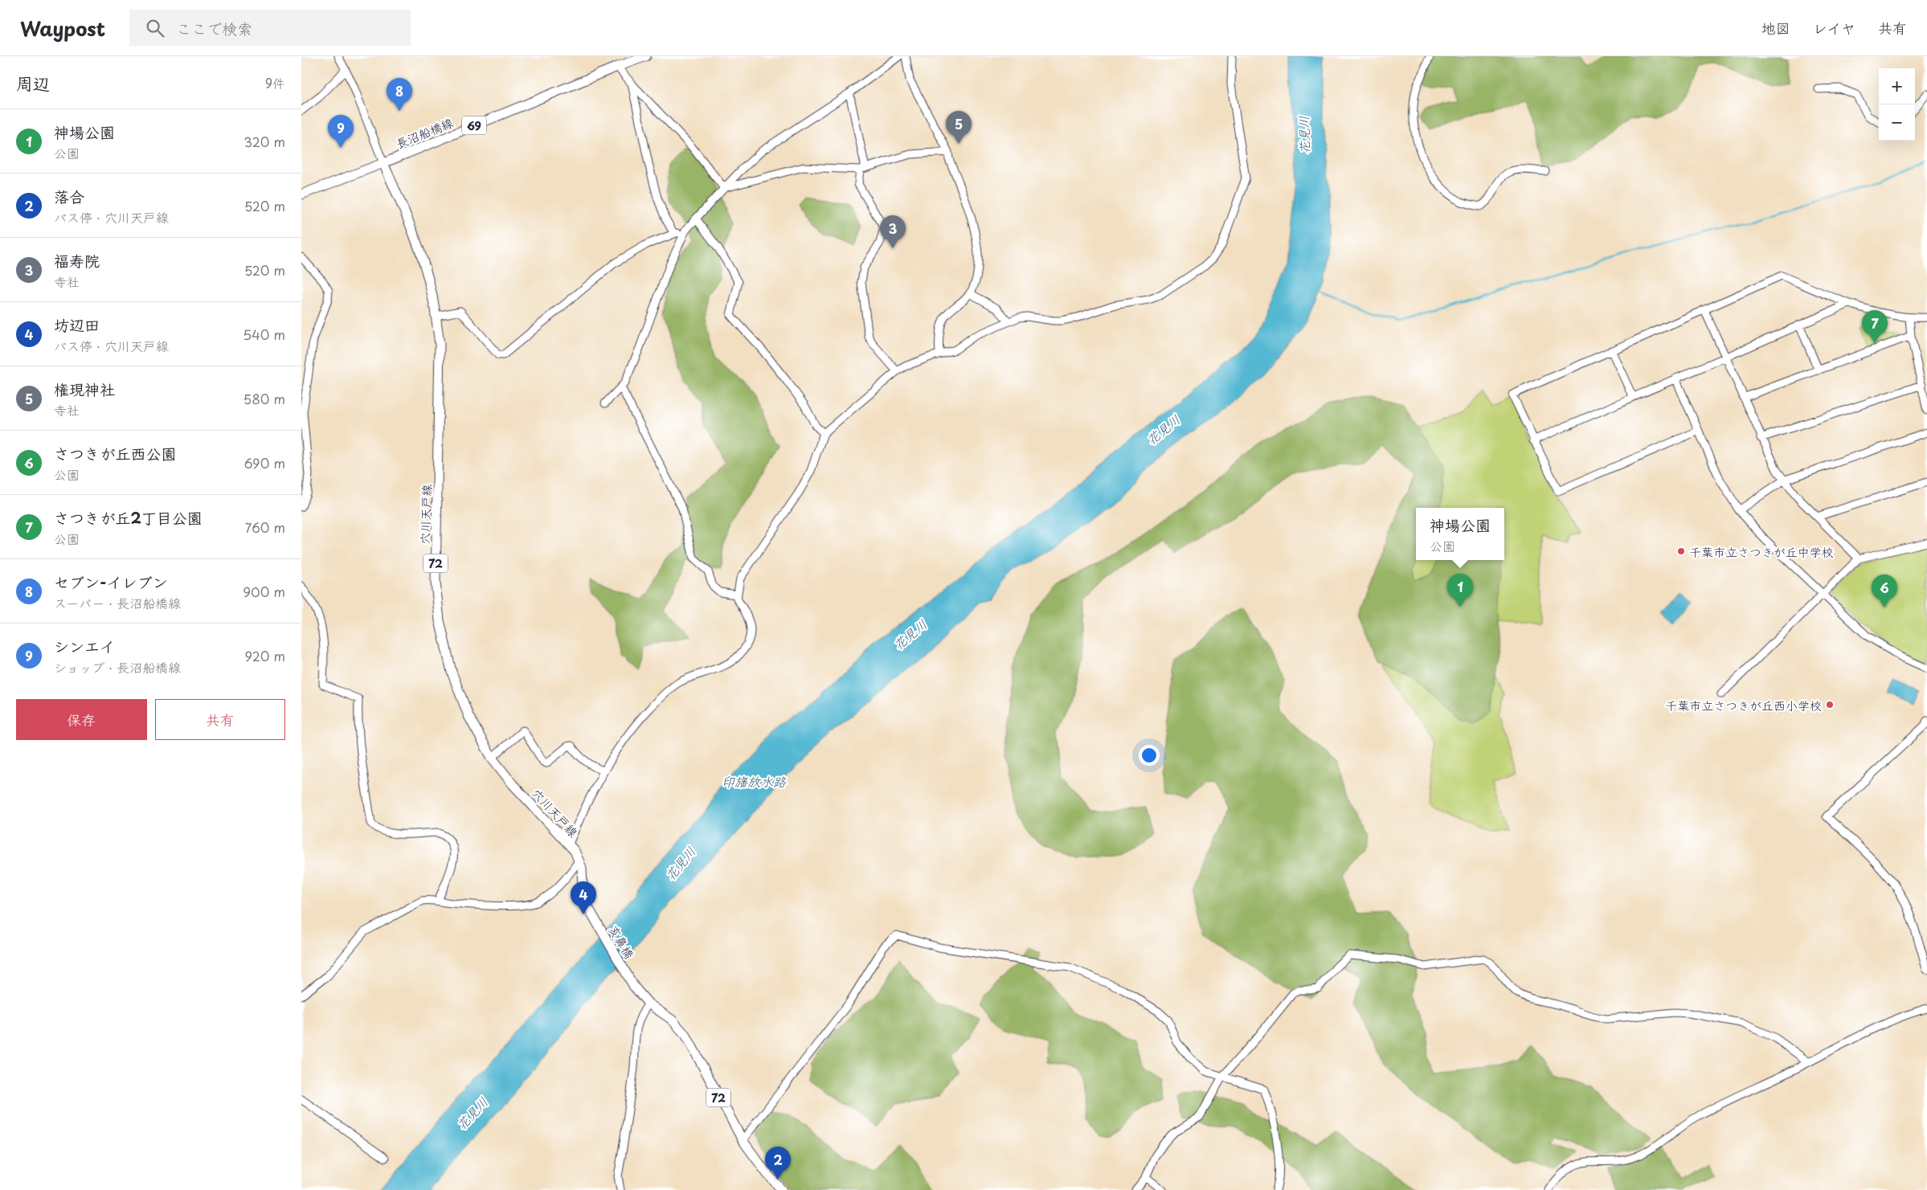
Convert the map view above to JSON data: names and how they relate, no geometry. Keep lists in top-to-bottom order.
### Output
{
  "streets": {
    "main road": [
      "69",
      "長沼船橋線",
      "穴川天戸線",
      "72",
      "亥鼻橋"
    ]
  },
  "crossings": [
    ["長沼船橋線", "穴川天戸線"],
    ["穴川天戸線", "亥鼻橋"],
    ["72", "亥鼻橋"]
  ],
  "water": ["花見川", "印旛放水路"],
  "places": ["千葉市立さつきが丘中学校", "千葉市立さつきが丘西小学校"],
  "page": {
    "header": "Waypost",
    "search": "ここで検索",
    "nav": ["地図", "レイヤ", "共有"],
    "heading": ["周辺", "9件"],
    "map_buttons": ["+", "−"],
    "pins": [
      "8",
      "5",
      "9",
      "3",
      "7",
      "1",
      "6",
      "4",
      "2"
    ],
    "list": [
      {
        "mark": "1",
        "name": "神場公園",
        "note": "公園",
        "value": "320 m"
      },
      {
        "mark": "2",
        "name": "落合",
        "note": "バス停 · 穴川天戸線",
        "value": "520 m"
      },
      {
        "mark": "3",
        "name": "福寿院",
        "note": "寺社",
        "value": "520 m"
      },
      {
        "mark": "4",
        "name": "坊辺田",
        "note": "バス停 · 穴川天戸線",
        "value": "540 m"
      },
      {
        "mark": "5",
        "name": "権現神社",
        "note": "寺社",
        "value": "580 m"
      },
      {
        "mark": "6",
        "name": "さつきが丘西公園",
        "note": "公園",
        "value": "690 m"
      },
      {
        "mark": "7",
        "name": "さつきが丘2丁目公園",
        "note": "公園",
        "value": "760 m"
      },
      {
        "mark": "8",
        "name": "セブン-イレブン",
        "note": "スーパー · 長沼船橋線",
        "value": "900 m"
      },
      {
        "mark": "9",
        "name": "シンエイ",
        "note": "ショップ · 長沼船橋線",
        "value": "920 m"
      }
    ],
    "popup": ["神場公園", "公園"],
    "buttons": ["保存", "共有"]
  }
}
